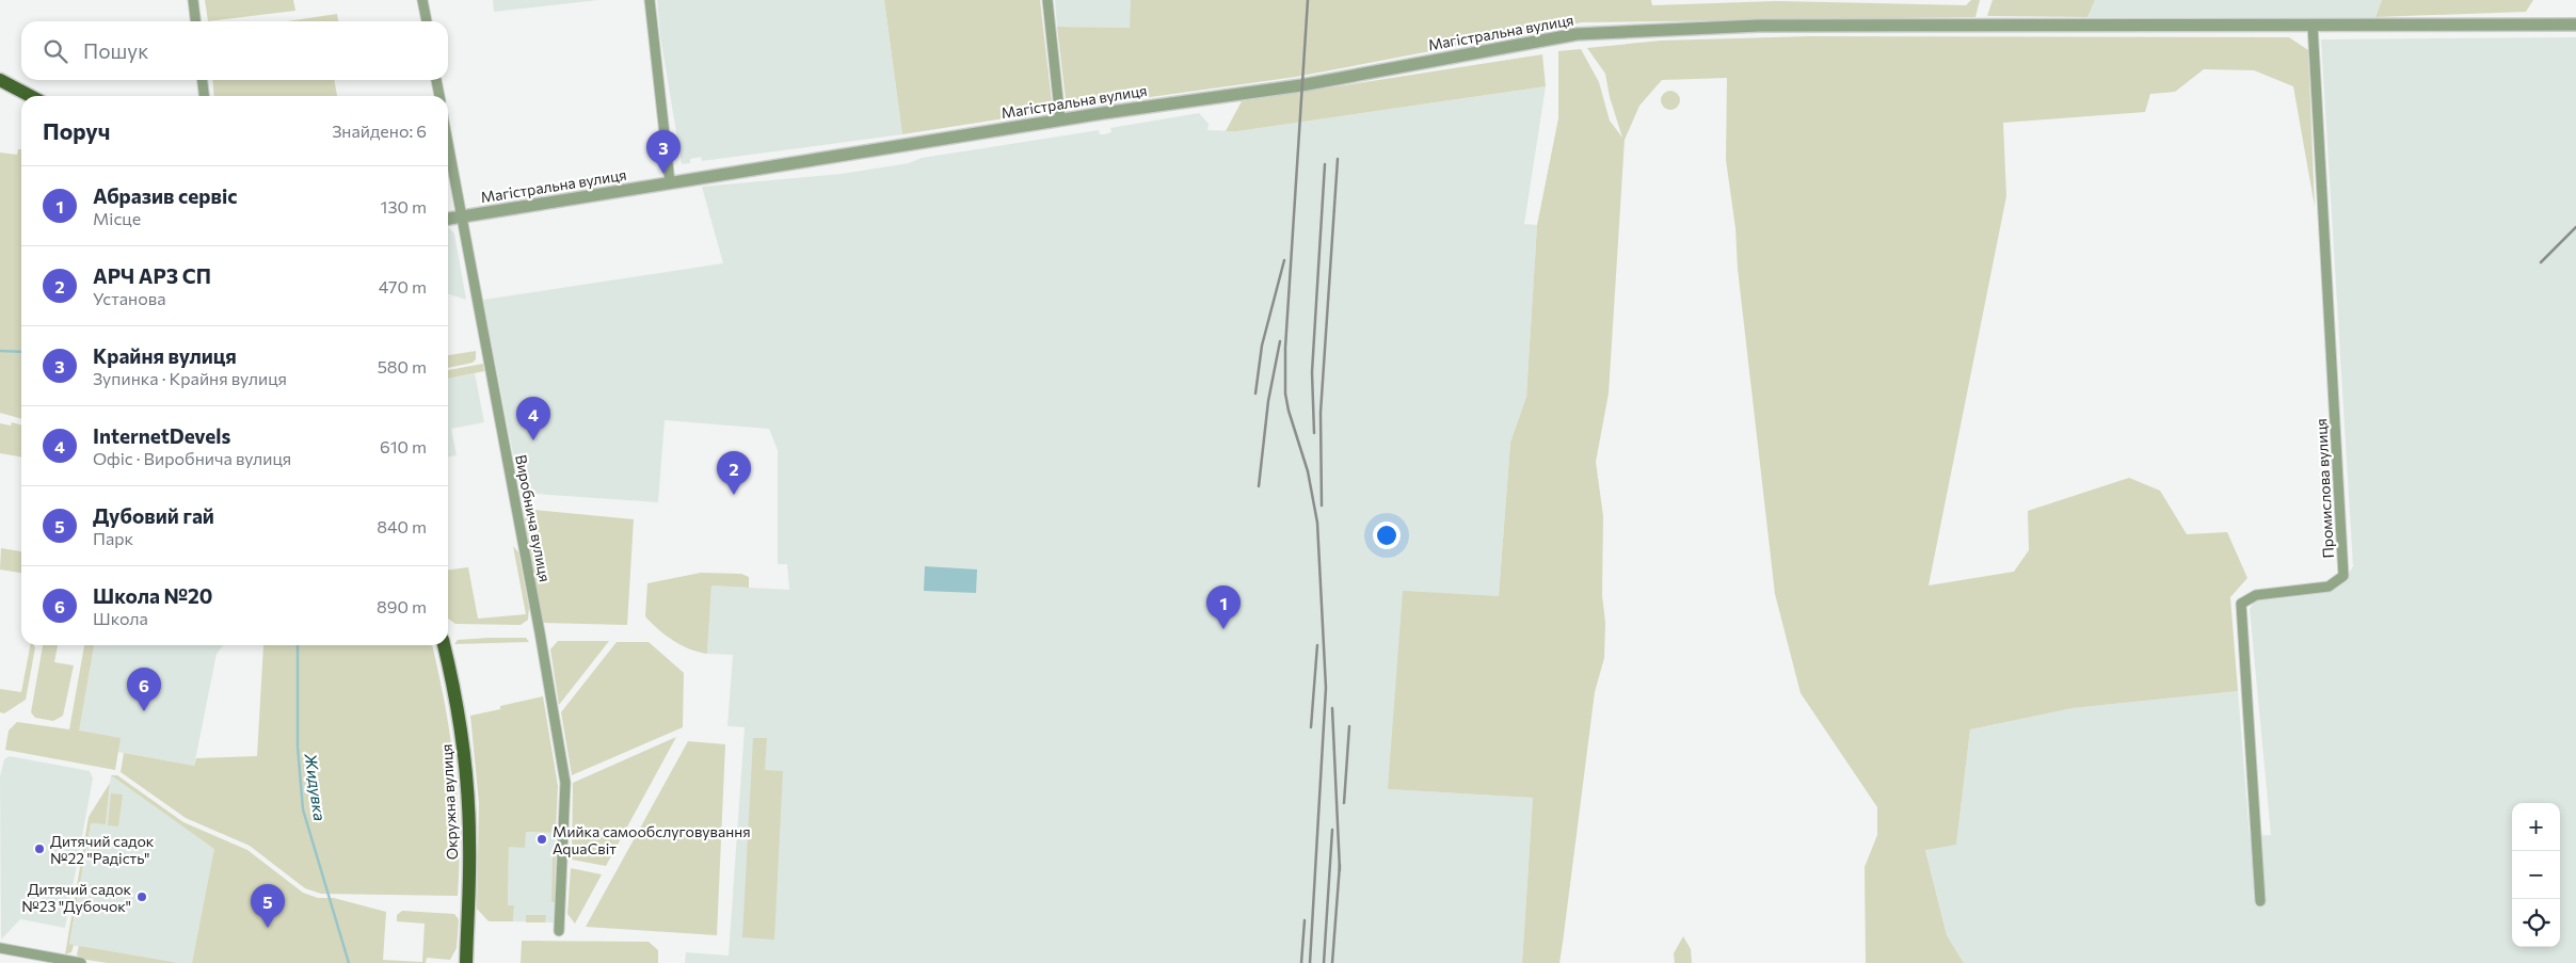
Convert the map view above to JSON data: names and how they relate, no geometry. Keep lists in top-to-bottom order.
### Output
{
  "streets": {
    "main road": ["Окружна вулиця"],
    "street": ["Магістральна вулиця", "Промислова вулиця", "Виробнича вулиця"]
  },
  "crossings": [
    ["Магістральна вулиця", "Промислова вулиця"],
    ["Магістральна вулиця", "Виробнича вулиця"]
  ],
  "water": ["Жидувка"],
  "places": ["Мийка самообслуговування AquaСвіт", "Дитячий садок №22 \"Радість\"", "Дитячий садок №23 \"Дубочок\""],
  "page": {
    "search": "Пошук",
    "heading": ["Поруч", "Знайдено: 6"],
    "pins": [
      "3",
      "4",
      "2",
      "1",
      "6",
      "5"
    ],
    "list": [
      {
        "mark": "1",
        "name": "Абразив сервіс",
        "note": "Місце",
        "value": "130 m"
      },
      {
        "mark": "2",
        "name": "АРЧ АРЗ СП",
        "note": "Установа",
        "value": "470 m"
      },
      {
        "mark": "3",
        "name": "Крайня вулиця",
        "note": "Зупинка · Крайня вулиця",
        "value": "580 m"
      },
      {
        "mark": "4",
        "name": "InternetDevels",
        "note": "Офіс · Виробнича вулиця",
        "value": "610 m"
      },
      {
        "mark": "5",
        "name": "Дубовий гай",
        "note": "Парк",
        "value": "840 m"
      },
      {
        "mark": "6",
        "name": "Школа №20",
        "note": "Школа",
        "value": "890 m"
      }
    ],
    "map_buttons": ["+", "−"]
  }
}
